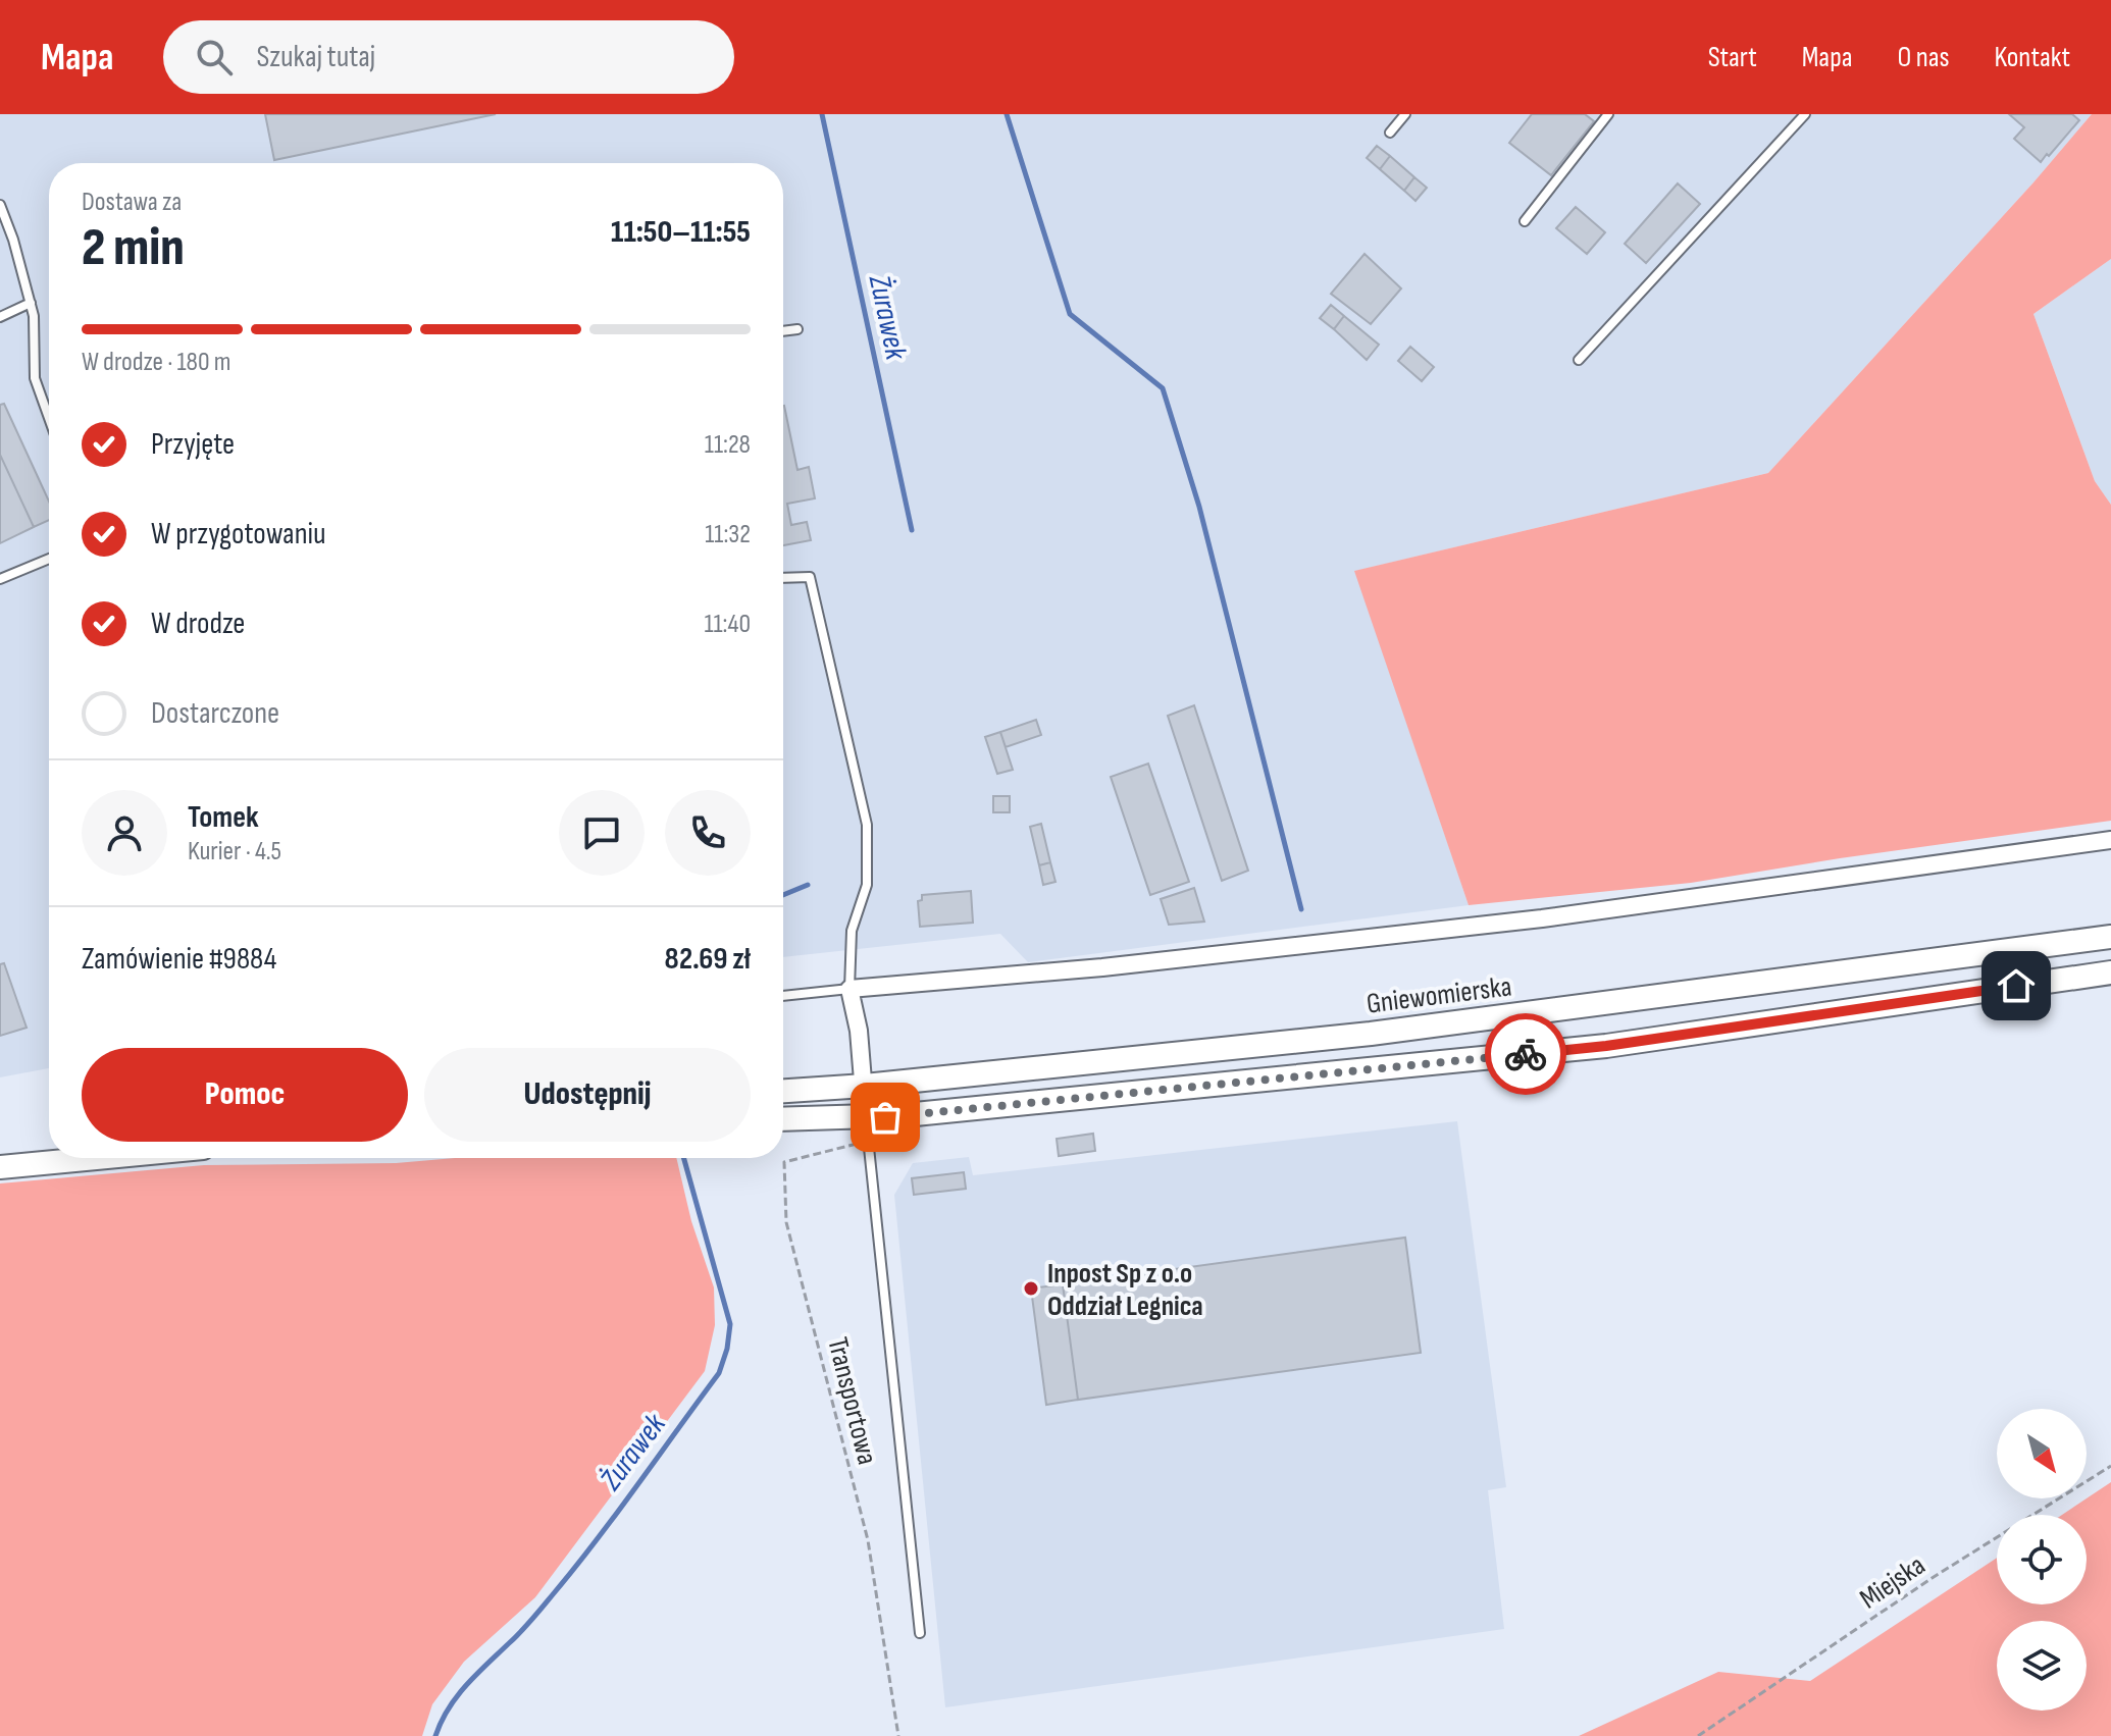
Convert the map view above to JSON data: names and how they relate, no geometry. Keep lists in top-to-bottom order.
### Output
{
  "streets": {
    "street": ["Gniewomierska"],
    "path": ["Transportowa", "Miejska"]
  },
  "water": ["Żurawek"],
  "places": ["Inpost Sp z o.o Oddział Legnica"],
  "north": "bottom right",
  "page": {
    "header": "Mapa",
    "search": "Szukaj tutaj",
    "nav": [
      "Start",
      "Mapa",
      "O nas",
      "Kontakt"
    ],
    "heading": ["2 min", "Dostawa za", "11:50–11:55"],
    "panel": [
      "Tomek",
      "Kurier · 4.5",
      "Zamówienie #9884",
      "82.69 zł"
    ],
    "bar": "W drodze · 180 m",
    "list": [
      ["Przyjęte", "11:28"],
      ["W przygotowaniu", "11:32"],
      ["W drodze", "11:40"],
      "Dostarczone"
    ],
    "buttons": ["Pomoc", "Udostępnij"]
  }
}
